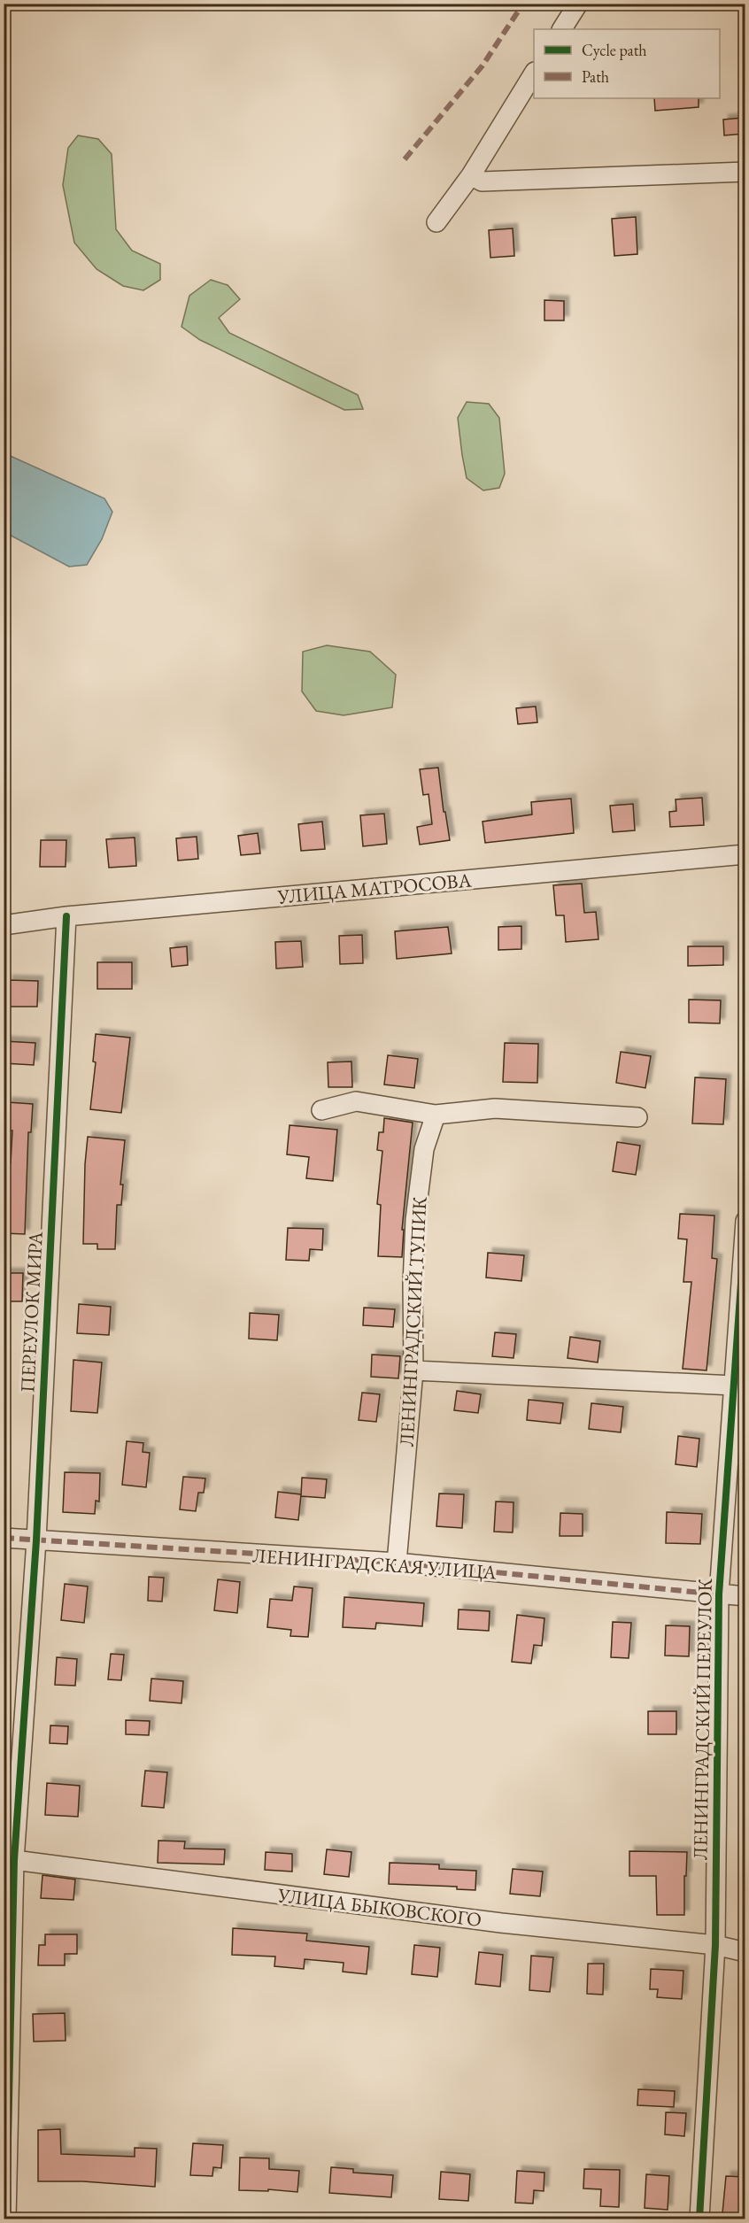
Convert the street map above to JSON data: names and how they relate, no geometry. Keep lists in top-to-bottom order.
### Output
{
  "streets": {
    "street": [
      "УЛИЦА МАТРОСОВА",
      "ПЕРЕУЛОК МИРА",
      "ЛЕНИНГРАДСКИЙ ТУПИК",
      "ЛЕНИНГРАДСКАЯ УЛИЦА",
      "ЛЕНИНГРАДСКИЙ ПЕРЕУЛОК",
      "УЛИЦА БЫКОВСКОГО"
    ]
  },
  "crossings": [
    ["УЛИЦА МАТРОСОВА", "ПЕРЕУЛОК МИРА"],
    ["ПЕРЕУЛОК МИРА", "ЛЕНИНГРАДСКАЯ УЛИЦА"],
    ["ПЕРЕУЛОК МИРА", "УЛИЦА БЫКОВСКОГО"],
    ["ЛЕНИНГРАДСКИЙ ТУПИК", "ЛЕНИНГРАДСКАЯ УЛИЦА"],
    ["ЛЕНИНГРАДСКАЯ УЛИЦА", "ЛЕНИНГРАДСКИЙ ПЕРЕУЛОК"],
    ["ЛЕНИНГРАДСКИЙ ПЕРЕУЛОК", "УЛИЦА БЫКОВСКОГО"]
  ],
  "legend": ["Cycle path", "Path"]
}
